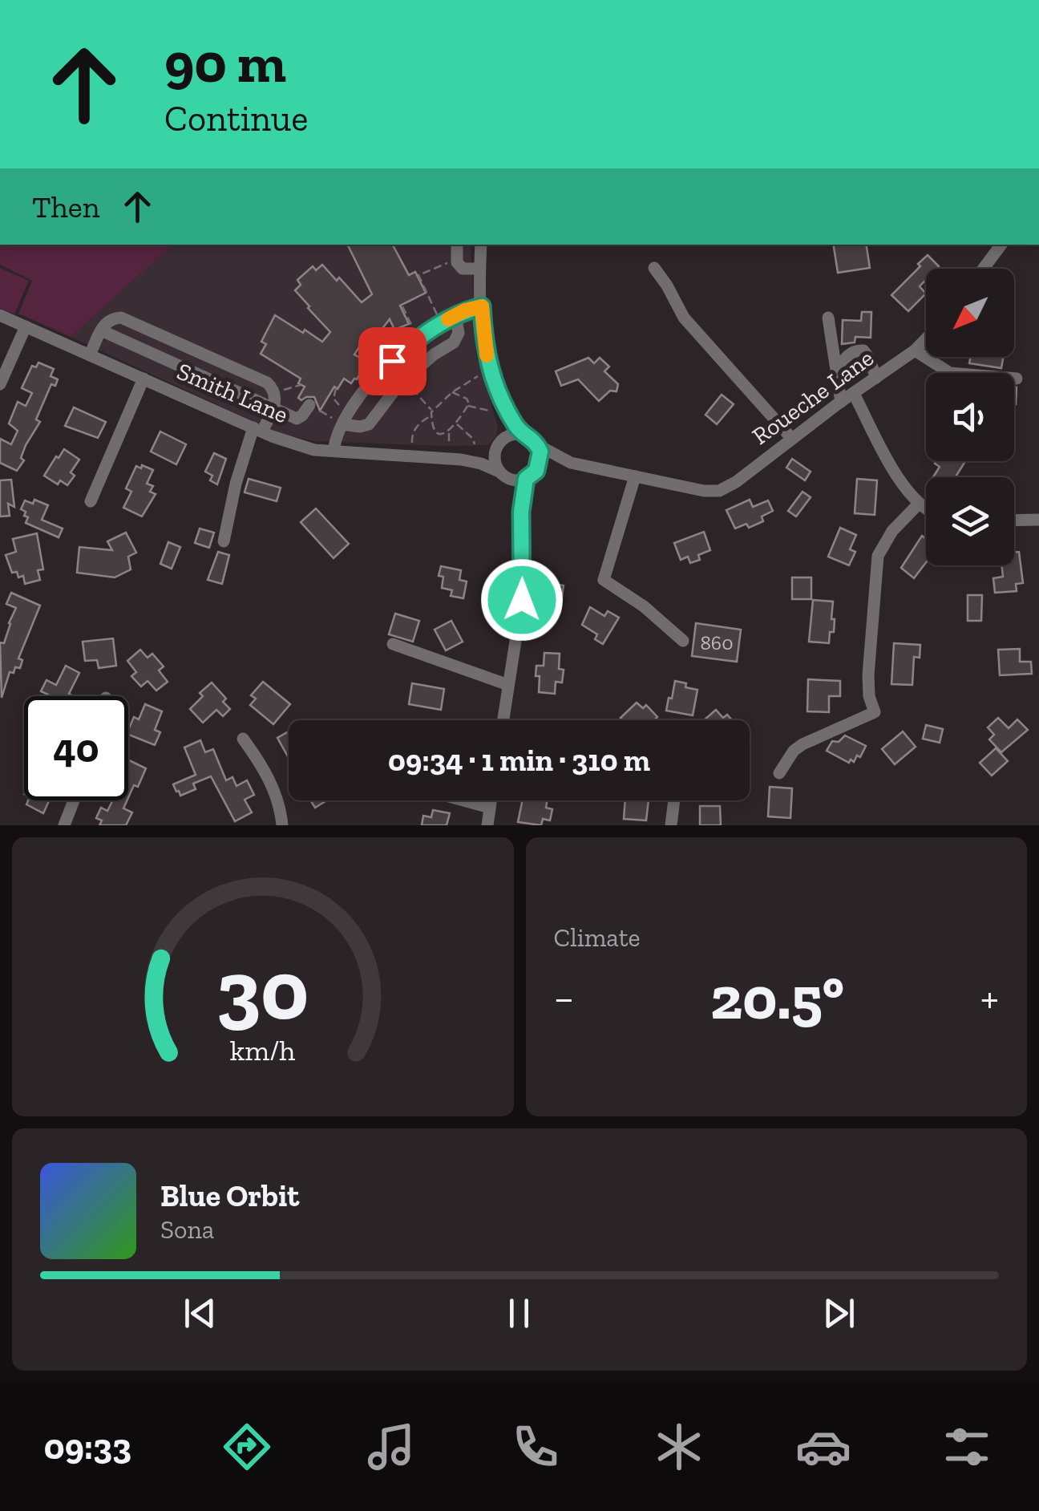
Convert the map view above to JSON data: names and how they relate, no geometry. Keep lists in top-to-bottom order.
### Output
{
  "streets": {
    "street": ["Smith Lane", "Roueche Lane"]
  },
  "house_numbers": ["860"],
  "north": "bottom left",
  "page": {
    "turn": ["90 m", "Continue"],
    "then": "Then",
    "limit": "40",
    "trip": "09:34 · 1 min · 310 m",
    "tile": "Climate",
    "heat": ["−", "20.5°", "+"],
    "song": ["Blue Orbit", "Sona"],
    "tabs": "09:33",
    "gauge": ["30", "km/h"]
  }
}
